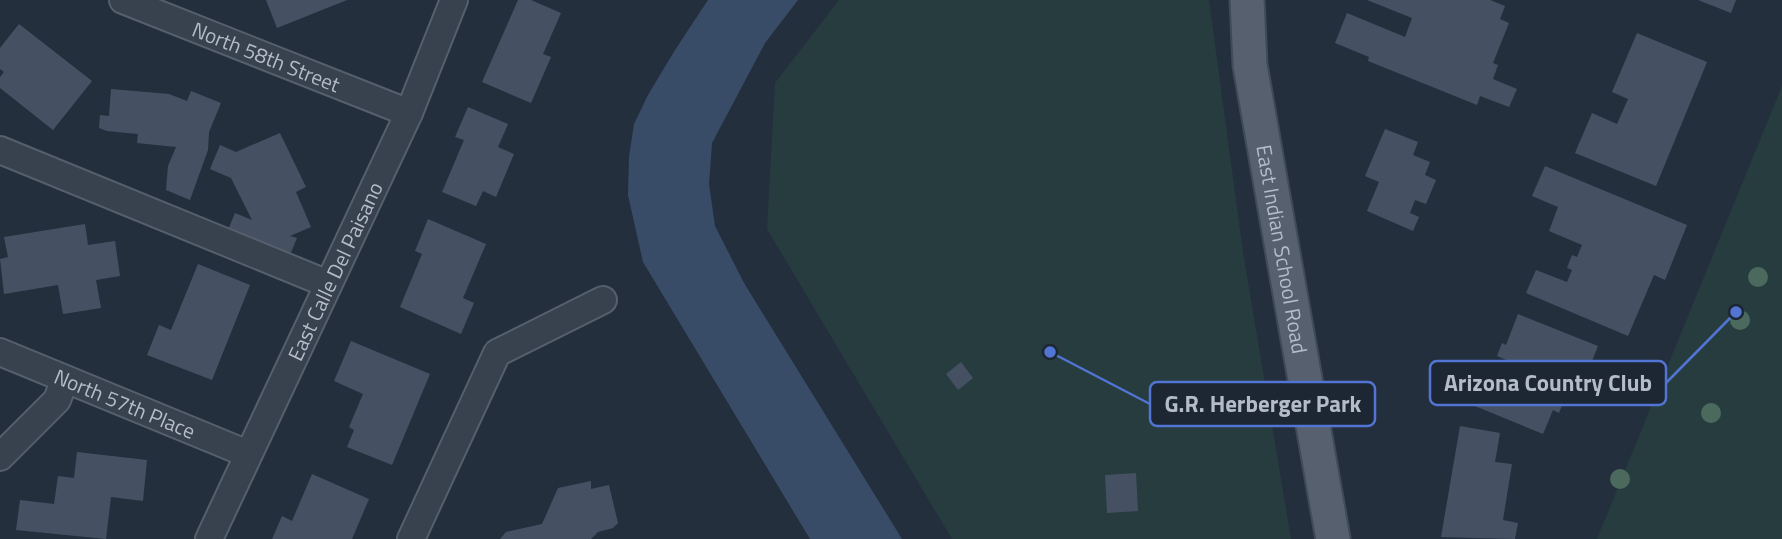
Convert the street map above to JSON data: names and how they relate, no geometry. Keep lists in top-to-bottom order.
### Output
{
  "streets": {
    "main road": ["East Indian School Road"],
    "street": ["North 58th Street", "East Calle Del Paisano", "North 57th Place"]
  },
  "crossings": [
    ["North 58th Street", "East Calle Del Paisano"],
    ["East Calle Del Paisano", "North 57th Place"]
  ],
  "places": ["Arizona Country Club", "G.R. Herberger Park"]
}
